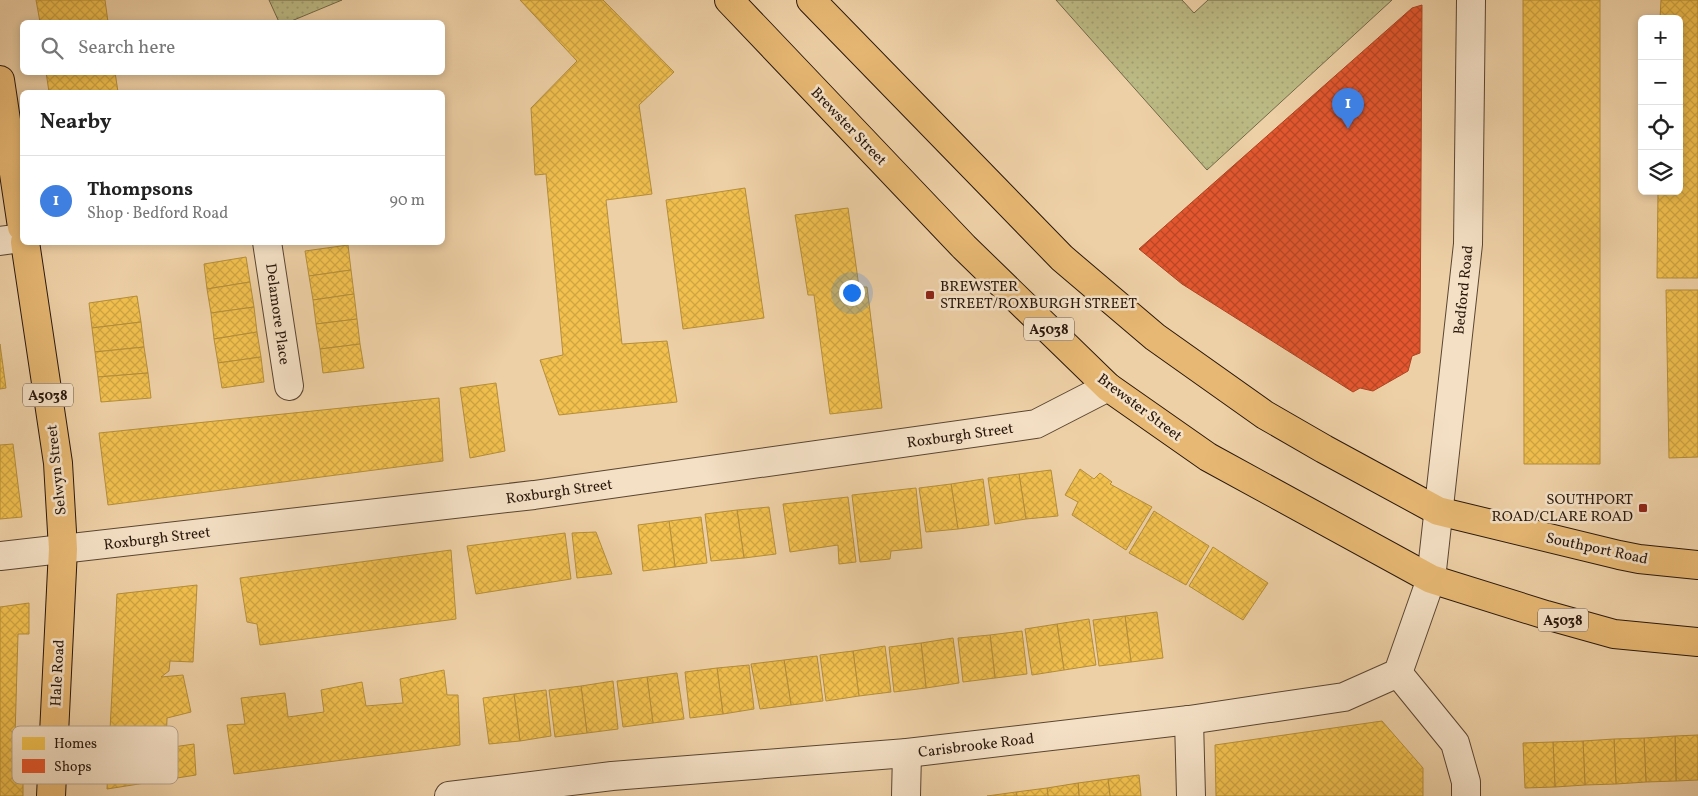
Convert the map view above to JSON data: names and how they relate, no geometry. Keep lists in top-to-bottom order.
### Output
{
  "streets": {
    "main road": [
      "Brewster Street",
      "A5038",
      "Selwyn Street",
      "Southport Road",
      "Hale Road"
    ],
    "street": [
      "Bedford Road",
      "Delamore Place",
      "Roxburgh Street",
      "Carisbrooke Road"
    ]
  },
  "crossings": [
    ["Brewster Street", "Bedford Road"],
    ["Brewster Street", "A5038"],
    ["Brewster Street", "Roxburgh Street"],
    ["Bedford Road", "A5038"],
    ["Bedford Road", "Southport Road"],
    ["Roxburgh Street", "Selwyn Street"],
    ["Roxburgh Street", "Hale Road"],
    ["Selwyn Street", "Hale Road"]
  ],
  "places": {
    "transit": ["BREWSTER STREET/ROXBURGH STREET", "SOUTHPORT ROAD/CLARE ROAD"]
  },
  "legend": ["Homes", "Shops"],
  "page": {
    "map_buttons": ["+", "−"],
    "search": "Search here",
    "pins": "1",
    "heading": "Nearby",
    "list": [
      {
        "mark": "1",
        "name": "Thompsons",
        "note": "Shop · Bedford Road",
        "value": "90 m"
      }
    ]
  }
}
